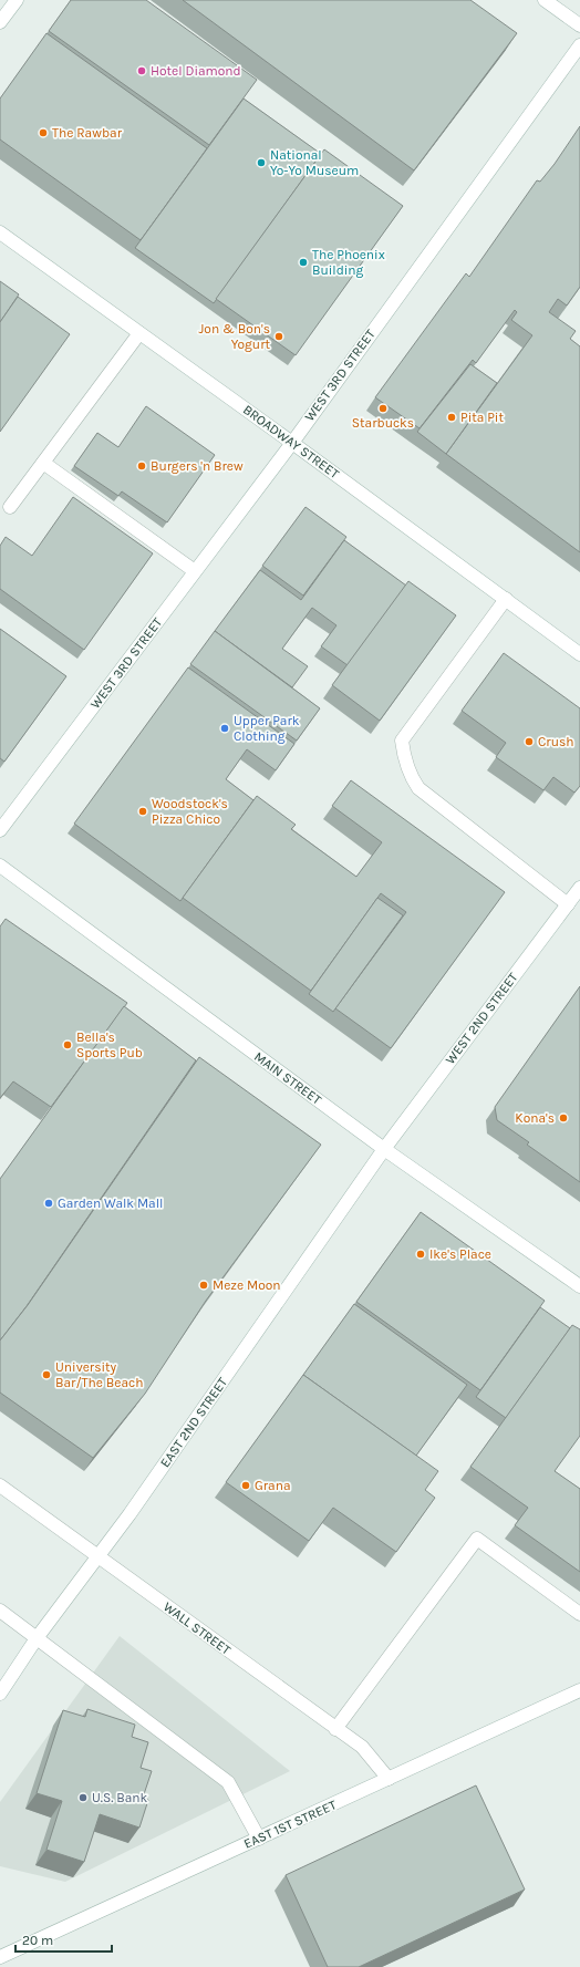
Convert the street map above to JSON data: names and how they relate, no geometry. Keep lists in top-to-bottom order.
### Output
{
  "streets": {
    "street": [
      "WEST 3RD STREET",
      "BROADWAY STREET",
      "WEST 2ND STREET",
      "MAIN STREET",
      "EAST 2ND STREET",
      "WALL STREET",
      "EAST 1ST STREET"
    ]
  },
  "crossings": [
    ["WEST 3RD STREET", "BROADWAY STREET"],
    ["WEST 2ND STREET", "MAIN STREET"],
    ["WEST 2ND STREET", "EAST 2ND STREET"],
    ["MAIN STREET", "EAST 2ND STREET"],
    ["EAST 2ND STREET", "WALL STREET"],
    ["WALL STREET", "EAST 1ST STREET"]
  ],
  "places": [
    "Hotel Diamond",
    "The Rawbar",
    "National Yo-Yo Museum",
    "The Phoenix Building",
    "Jon & Bon's Yogurt",
    "Starbucks",
    "Pita Pit",
    "Burgers 'n Brew",
    "Upper Park Clothing",
    "Crush",
    "Woodstock's Pizza Chico",
    "Bella's Sports Pub",
    "Kona's",
    "Garden Walk Mall",
    "Ike's Place",
    "Meze Moon",
    "University Bar/The Beach",
    "Grana",
    "U.S. Bank"
  ],
  "scale_bar": "20 m"
}
